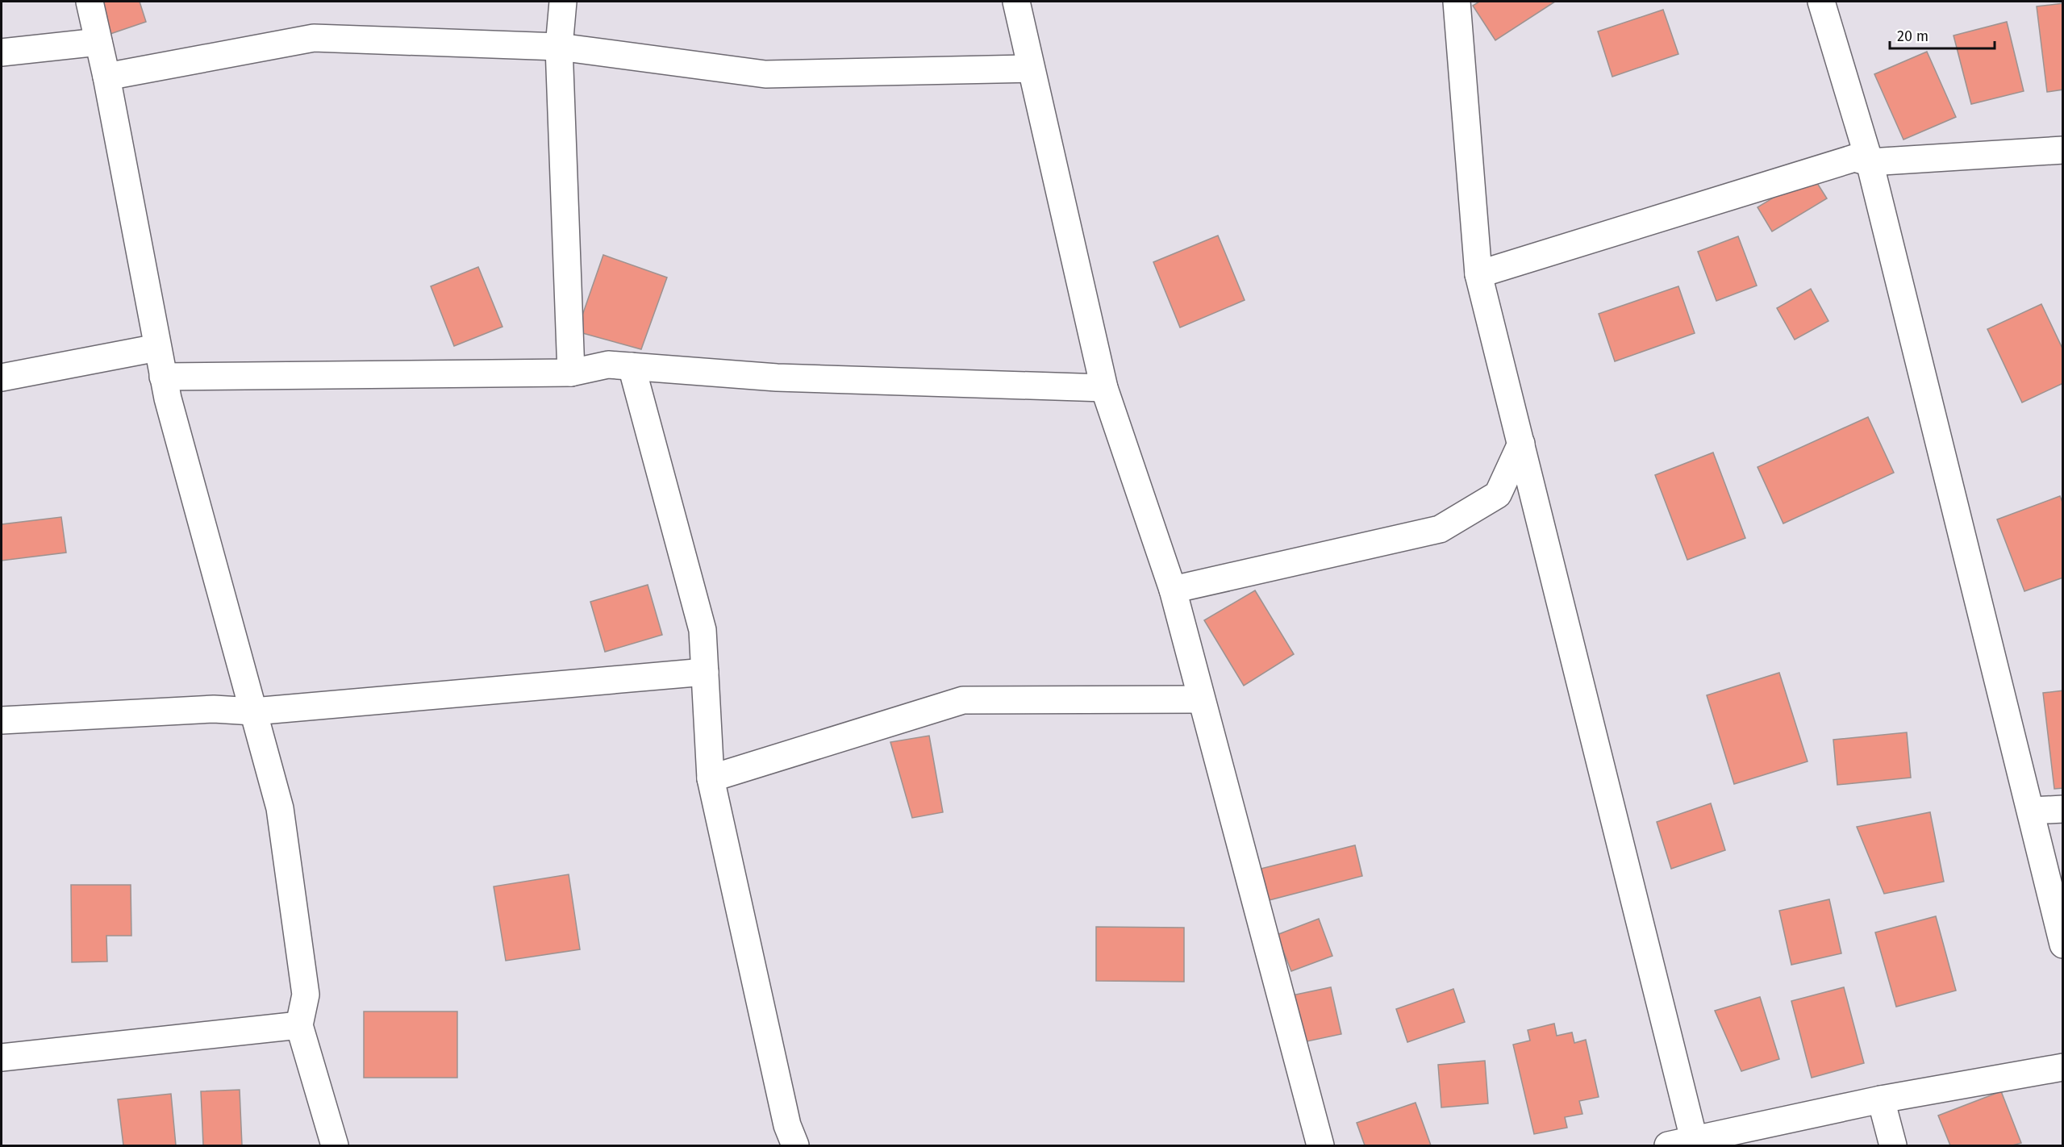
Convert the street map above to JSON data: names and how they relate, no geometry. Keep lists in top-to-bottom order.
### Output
{
  "scale_bar": "20 m"
}
